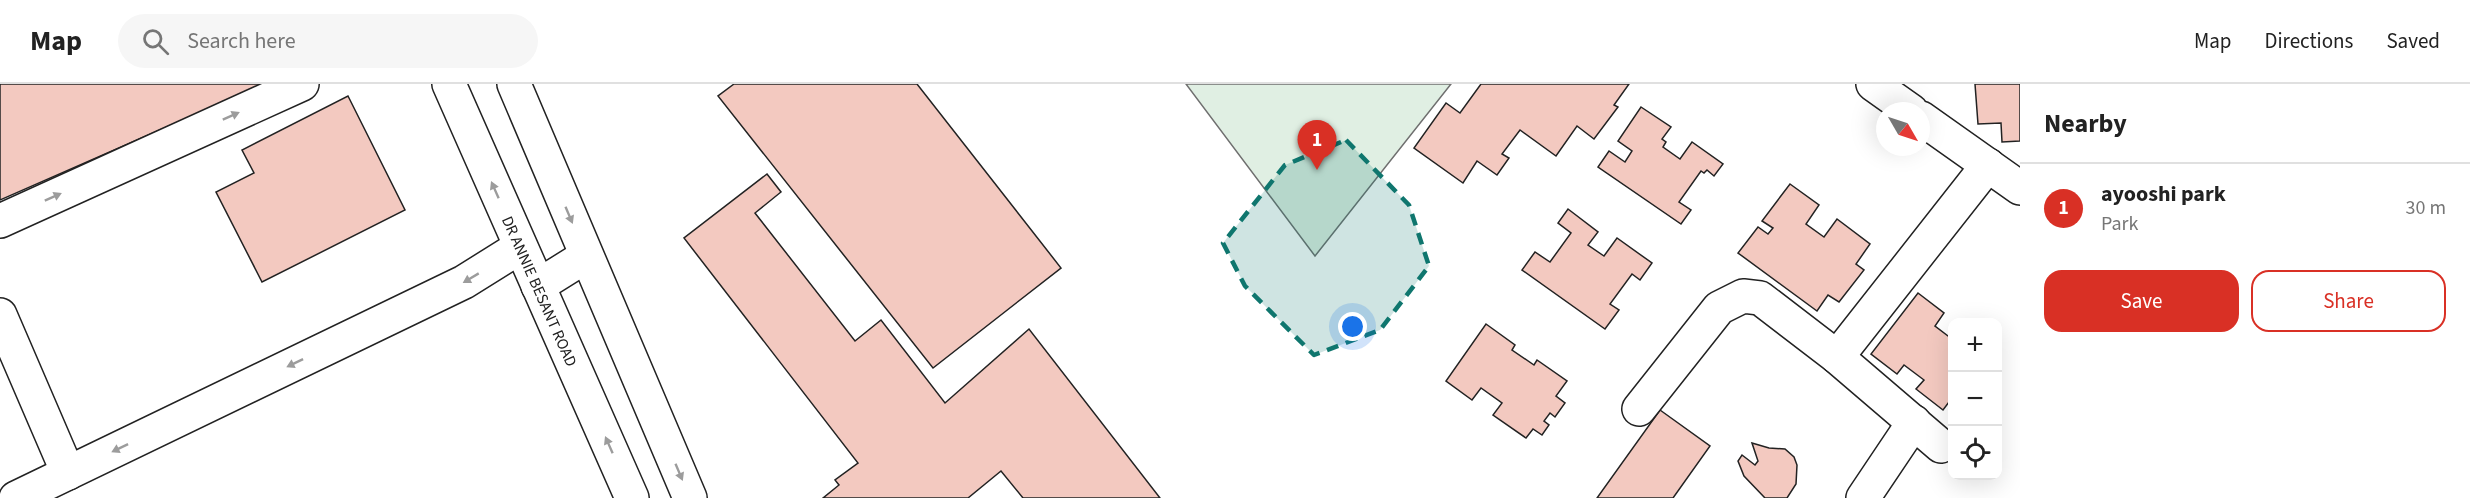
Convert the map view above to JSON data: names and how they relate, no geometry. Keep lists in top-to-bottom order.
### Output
{
  "streets": {
    "street": ["DR ANNIE BESANT ROAD"]
  },
  "north": "bottom right",
  "page": {
    "header": "Map",
    "search": "Search here",
    "nav": ["Map", "Directions", "Saved"],
    "heading": "Nearby",
    "pins": "1",
    "list": [
      {
        "mark": "1",
        "name": "ayooshi park",
        "note": "Park",
        "value": "30 m"
      }
    ],
    "buttons": ["Save", "Share"],
    "map_buttons": ["+", "−"]
  }
}
